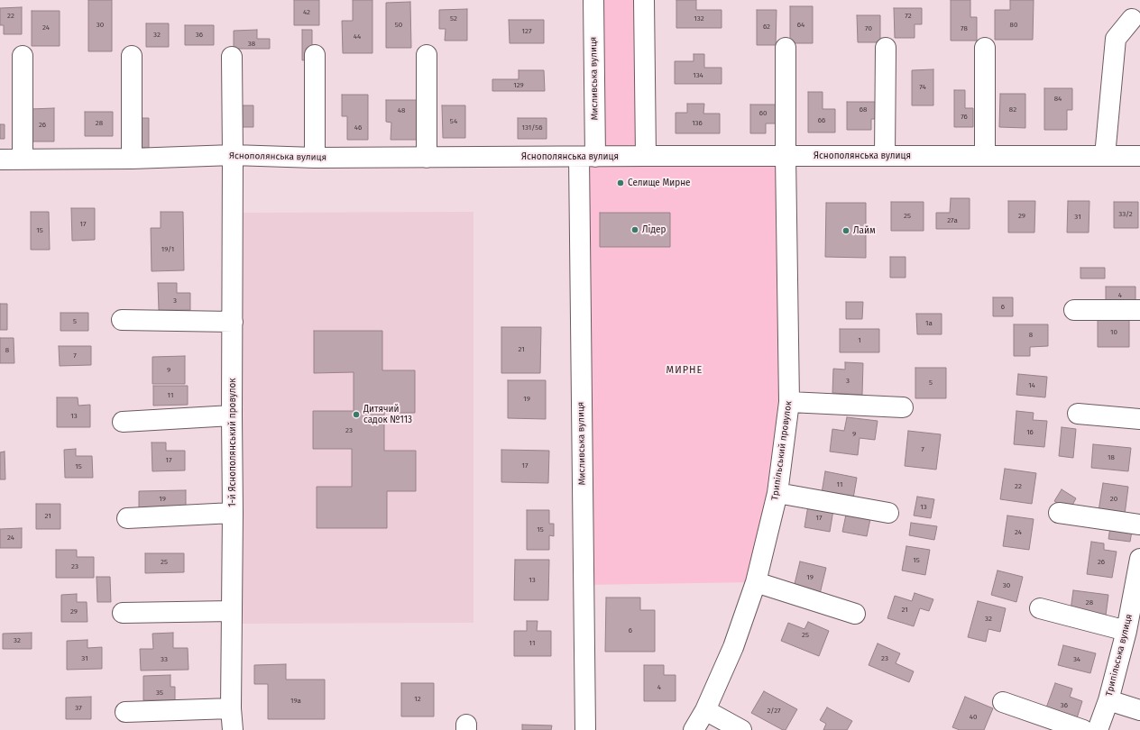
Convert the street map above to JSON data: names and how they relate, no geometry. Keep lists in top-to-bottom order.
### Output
{
  "streets": {
    "street": [
      "Мисливська вулиця",
      "Яснополянська вулиця",
      "1-й Яснополянський провулок",
      "Трипільський провулок",
      "Трипільська вулиця"
    ]
  },
  "crossings": [
    ["Мисливська вулиця", "Яснополянська вулиця"],
    ["Яснополянська вулиця", "1-й Яснополянський провулок"],
    ["Яснополянська вулиця", "Трипільський провулок"]
  ],
  "districts": ["МИРНЕ"],
  "places": [
    "Селище Мирне",
    "Лідер",
    "Лайм",
    "Дитячий садок №113"
  ],
  "house_numbers": [
    "42",
    "22",
    "72",
    "52",
    "132",
    "30",
    "50",
    "64",
    "80",
    "62",
    "24",
    "70",
    "78",
    "127",
    "32",
    "36",
    "44",
    "38",
    "134",
    "129",
    "74",
    "84",
    "68",
    "82",
    "48",
    "60",
    "76",
    "66",
    "54",
    "28",
    "136",
    "26",
    "46",
    "131/56",
    "33/2",
    "25",
    "29",
    "31",
    "27а",
    "17",
    "15",
    "19/1",
    "4",
    "3",
    "6",
    "5",
    "1а",
    "10",
    "8",
    "1",
    "21",
    "8",
    "7",
    "9",
    "3",
    "5",
    "14",
    "11",
    "19",
    "13",
    "23",
    "16",
    "9",
    "7",
    "18",
    "17",
    "17",
    "15",
    "11",
    "22",
    "19",
    "20",
    "13",
    "21",
    "17",
    "15",
    "24",
    "24",
    "15",
    "25",
    "26",
    "23",
    "19",
    "13",
    "30",
    "28",
    "21",
    "29",
    "32",
    "6",
    "25",
    "32",
    "11",
    "31",
    "23",
    "33",
    "34",
    "4",
    "35",
    "12",
    "19а",
    "36",
    "37",
    "2/27",
    "40"
  ]
}
